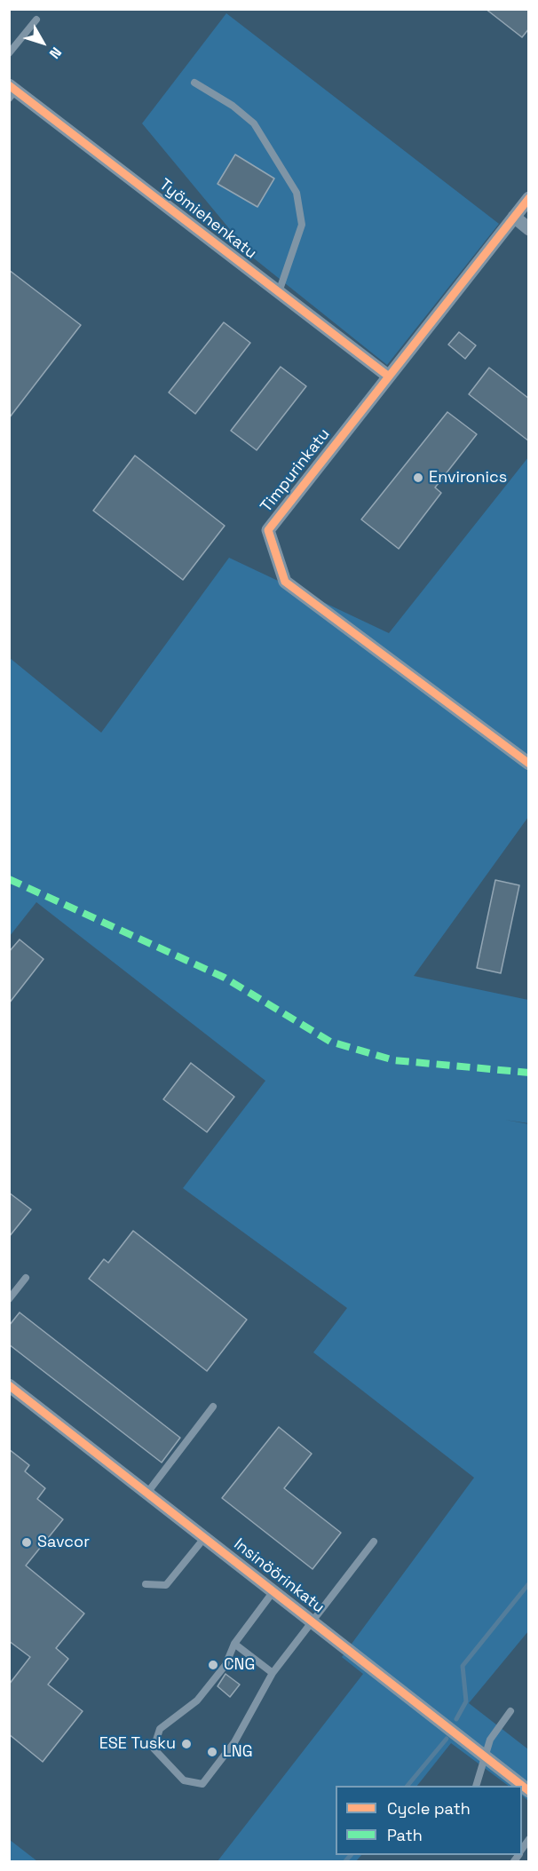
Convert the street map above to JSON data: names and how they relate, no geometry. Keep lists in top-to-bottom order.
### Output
{
  "streets": {
    "street": ["Työmiehenkatu", "Timpurinkatu", "Insinöörinkatu"]
  },
  "crossings": [
    ["Työmiehenkatu", "Timpurinkatu"]
  ],
  "places": [
    "Environics",
    "Savcor",
    "CNG",
    "ESE Tusku",
    "LNG"
  ],
  "legend": ["Cycle path", "Path"],
  "north": "bottom right"
}
